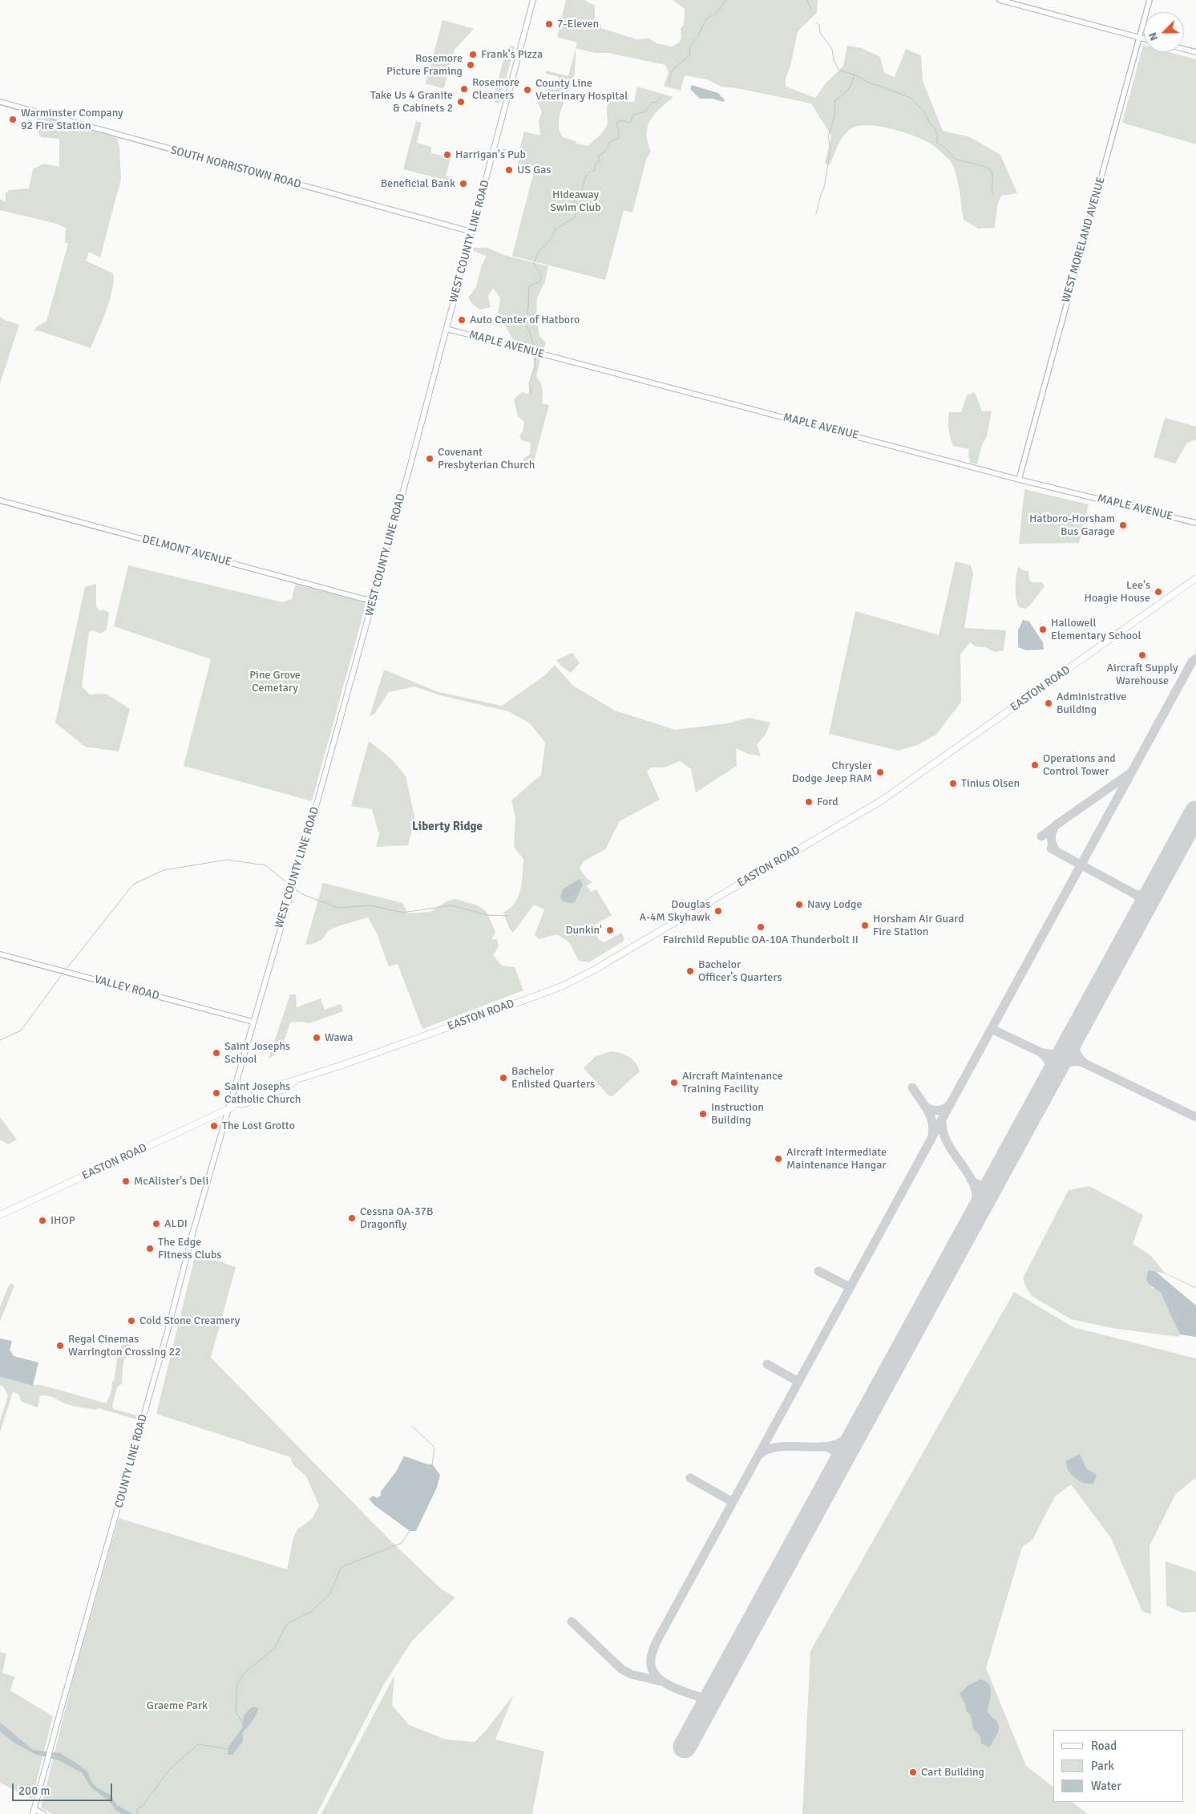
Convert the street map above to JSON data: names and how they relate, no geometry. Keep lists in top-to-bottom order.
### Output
{
  "streets": {
    "highway": ["EASTON ROAD"],
    "main road": ["WEST COUNTY LINE ROAD", "COUNTY LINE ROAD"],
    "street": [
      "SOUTH NORRISTOWN ROAD",
      "WEST MORELAND AVENUE",
      "MAPLE AVENUE",
      "DELMONT AVENUE",
      "VALLEY ROAD"
    ]
  },
  "crossings": [
    ["SOUTH NORRISTOWN ROAD", "WEST COUNTY LINE ROAD"],
    ["WEST MORELAND AVENUE", "MAPLE AVENUE"],
    ["WEST COUNTY LINE ROAD", "MAPLE AVENUE"],
    ["WEST COUNTY LINE ROAD", "DELMONT AVENUE"],
    ["WEST COUNTY LINE ROAD", "EASTON ROAD"],
    ["WEST COUNTY LINE ROAD", "VALLEY ROAD"],
    ["WEST COUNTY LINE ROAD", "COUNTY LINE ROAD"],
    ["EASTON ROAD", "COUNTY LINE ROAD"]
  ],
  "districts": ["Liberty Ridge"],
  "parks": ["Hideaway Swim Club", "Pine Grove Cemetary", "Graeme Park"],
  "places": [
    "7-Eleven",
    "Frank's Pizza",
    "Rosemore Picture Framing",
    "Rosemore Cleaners",
    "County Line Veterinary Hospital",
    "Take Us 4 Granite & Cabinets 2",
    "Warminster Company 92 Fire Station",
    "Harrigan's Pub",
    "US Gas",
    "Beneficial Bank",
    "Auto Center of Hatboro",
    "Covenant Presbyterian Church",
    "Hatboro-Horsham Bus Garage",
    "Lee's Hoagie House",
    "Hallowell Elementary School",
    "Aircraft Supply Warehouse",
    "Administrative Building",
    "Operations and Control Tower",
    "Chrysler Dodge Jeep RAM",
    "Tinius Olsen",
    "Ford",
    "Navy Lodge",
    "Douglas A-4M Skyhawk",
    "Horsham Air Guard Fire Station",
    "Fairchild Republic OA-10A Thunderbolt II",
    "Dunkin'",
    "Bachelor Officer’s Quarters",
    "Wawa",
    "Saint Josephs School",
    "Bachelor Enlisted Quarters",
    "Aircraft Maintenance Training Facility",
    "Saint Josephs Catholic Church",
    "Instruction Building",
    "The Lost Grotto",
    "Aircraft Intermediate Maintenance Hangar",
    "McAlister's Deli",
    "Cessna OA-37B Dragonfly",
    "IHOP",
    "ALDI",
    "The Edge Fitness Clubs",
    "Cold Stone Creamery",
    "Regal Cinemas Warrington Crossing 22",
    "Cart Building"
  ],
  "legend": ["Road", "Park", "Water"],
  "scale_bar": "200 m",
  "north": "bottom left"
}
